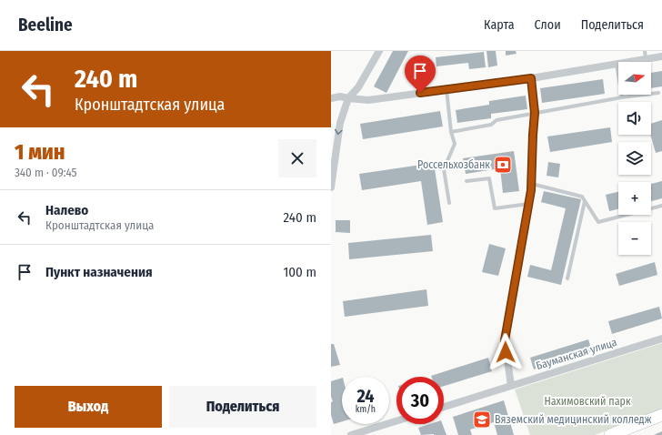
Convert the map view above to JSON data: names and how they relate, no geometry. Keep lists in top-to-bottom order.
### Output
{
  "streets": {
    "street": ["Бауманская улица"]
  },
  "parks": ["Нахимовский парк"],
  "places": {
    "bank": ["Россельхозбанк"],
    "school or university": ["Вяземский медицинский колледж"]
  },
  "north": "right",
  "page": {
    "header": "Beeline",
    "nav": ["Карта", "Слои", "Поделиться"],
    "turn": ["240 m", "Кронштадтская улица"],
    "map_buttons": ["+", "−"],
    "heading": ["1 мин", "340 m · 09:45"],
    "list": [
      {
        "name": "Налево",
        "note": "Кронштадтская улица",
        "value": "240 m"
      },
      {
        "name": "Пункт назначения",
        "value": "100 m"
      }
    ],
    "speed": "24 km/h",
    "limit": "30",
    "buttons": ["Выход", "Поделиться"]
  }
}
